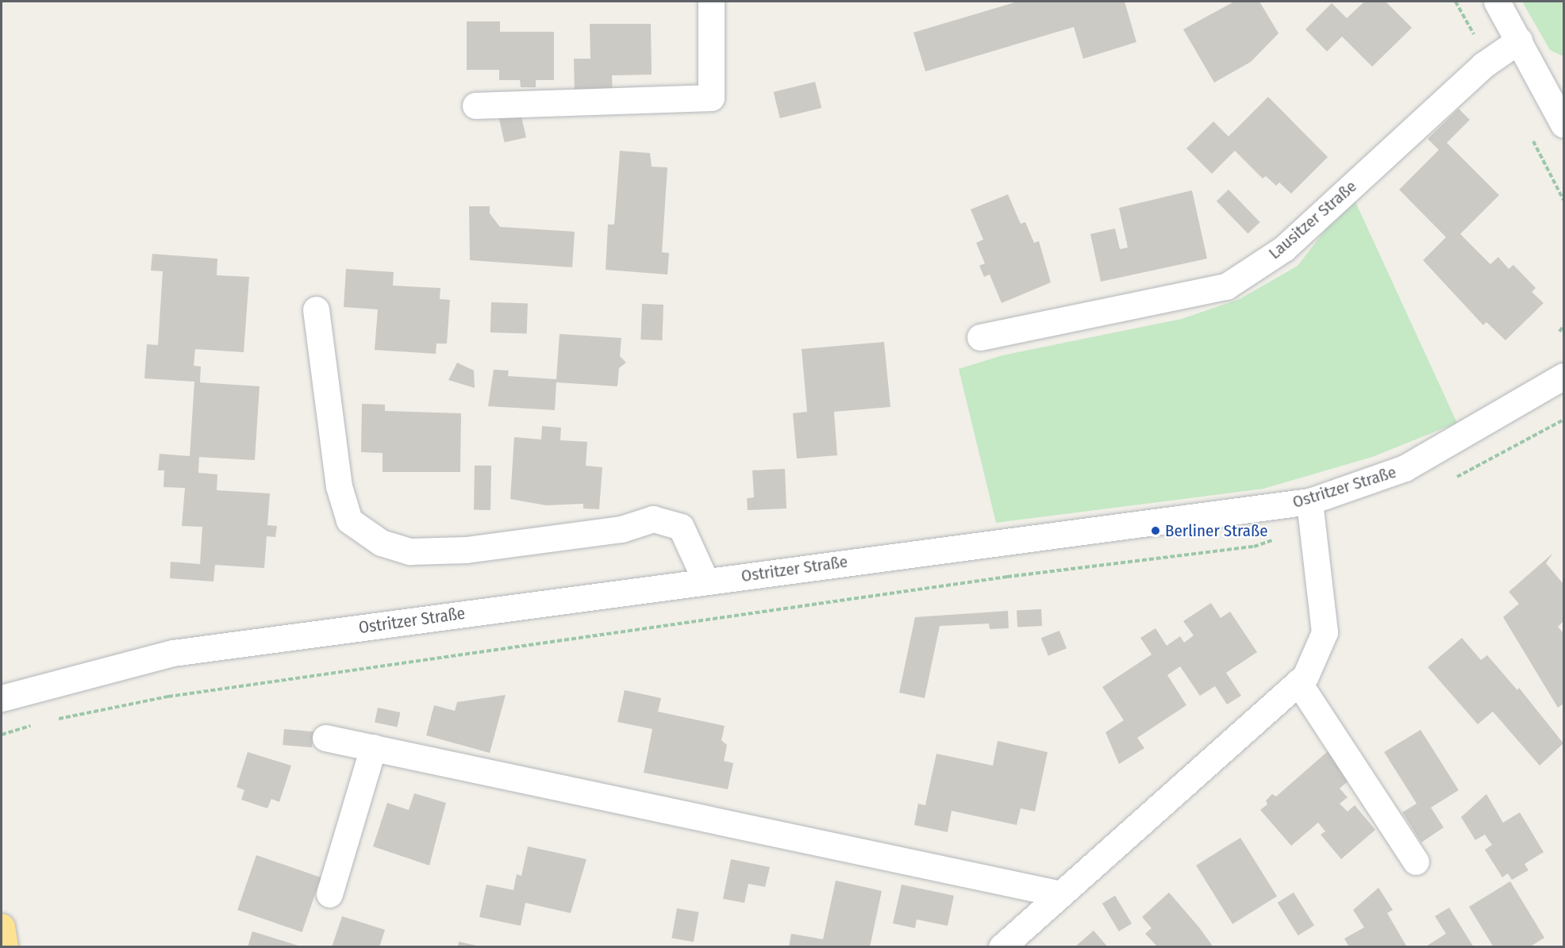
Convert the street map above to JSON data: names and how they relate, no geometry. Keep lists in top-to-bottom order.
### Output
{
  "streets": {
    "street": ["Lausitzer Straße", "Ostritzer Straße"]
  },
  "places": ["Berliner Straße"]
}
